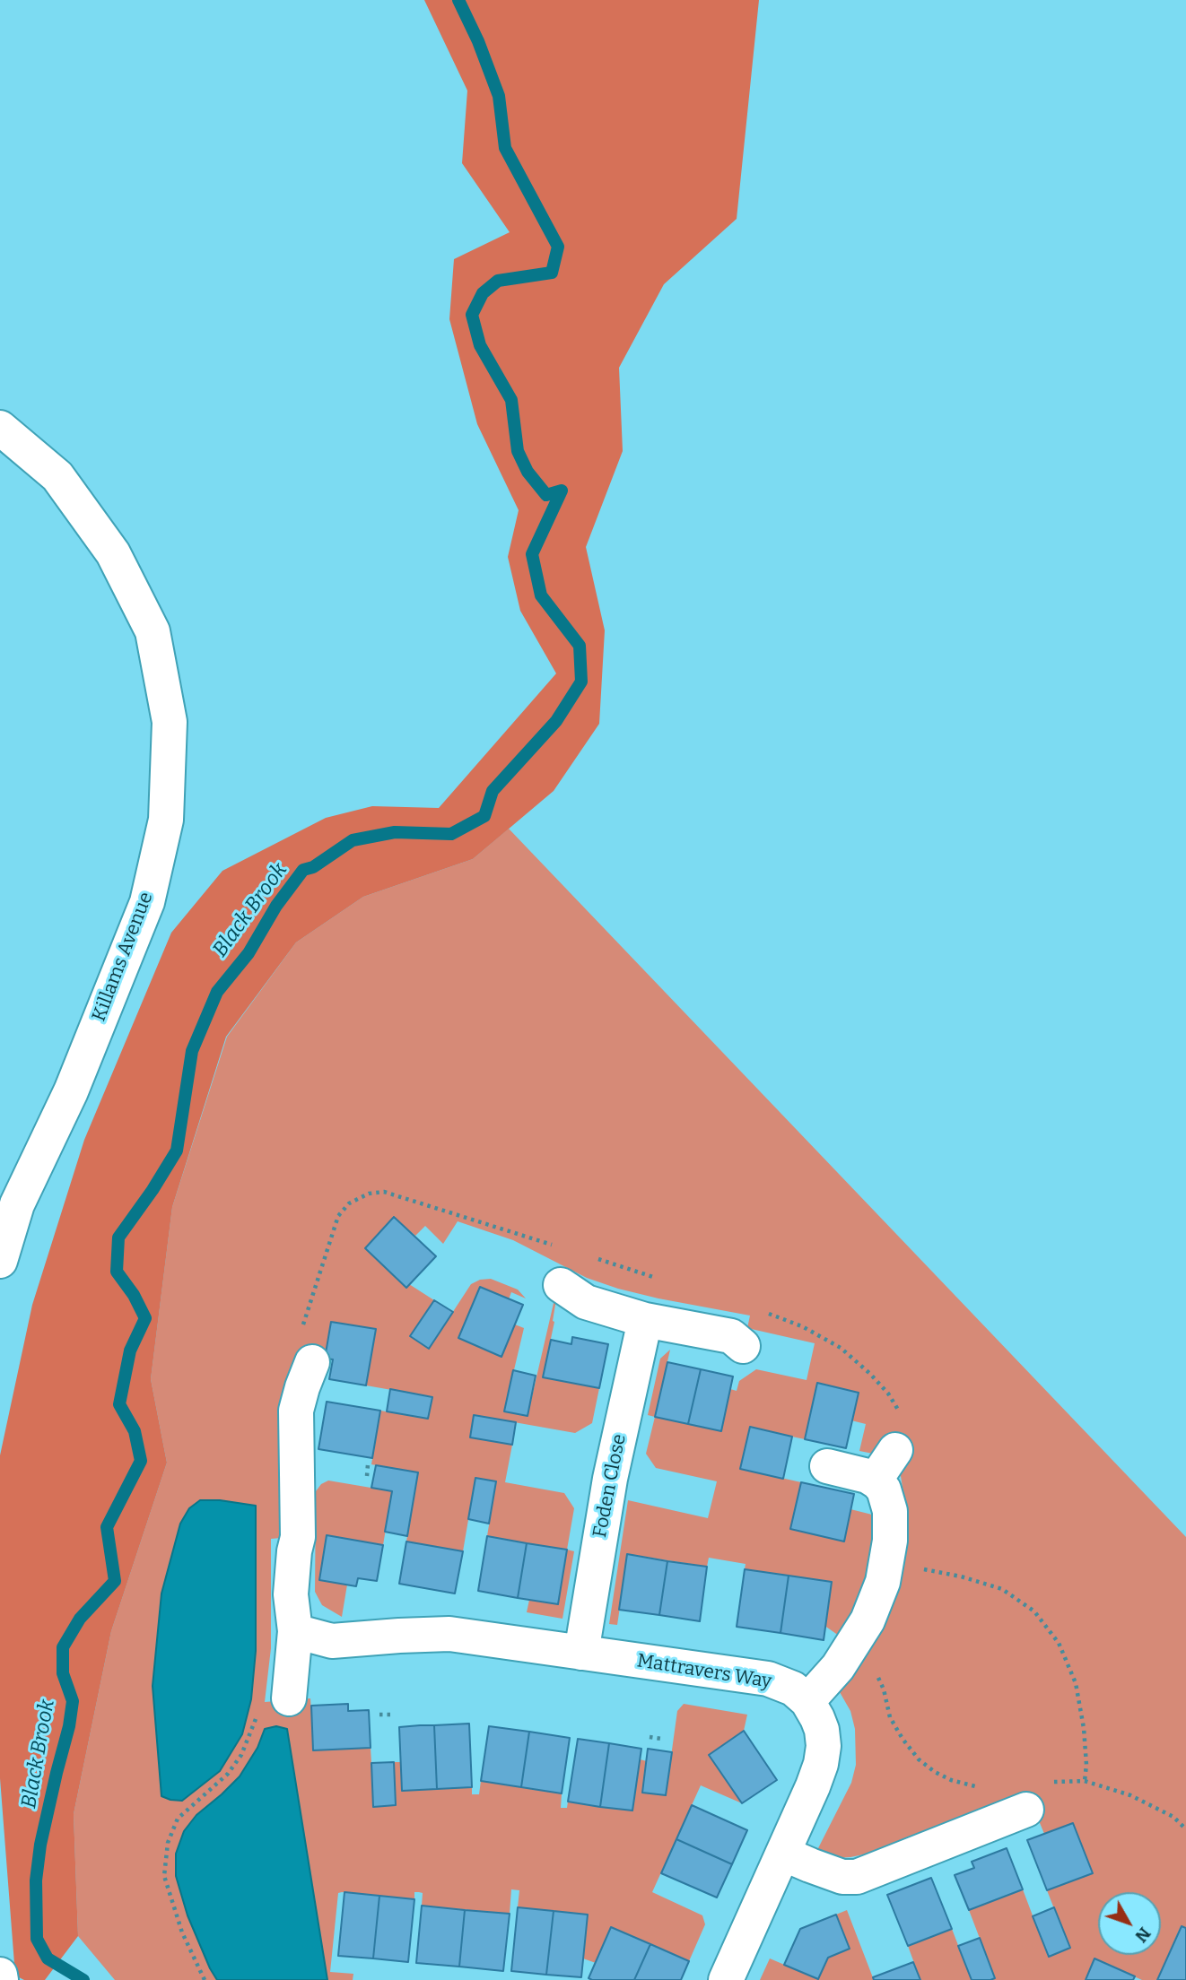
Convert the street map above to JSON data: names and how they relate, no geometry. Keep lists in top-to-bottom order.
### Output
{
  "streets": {
    "street": ["Killams Avenue", "Foden Close", "Mattravers Way"]
  },
  "crossings": [
    ["Foden Close", "Mattravers Way"]
  ],
  "water": ["Black Brook"],
  "north": "bottom right"
}
